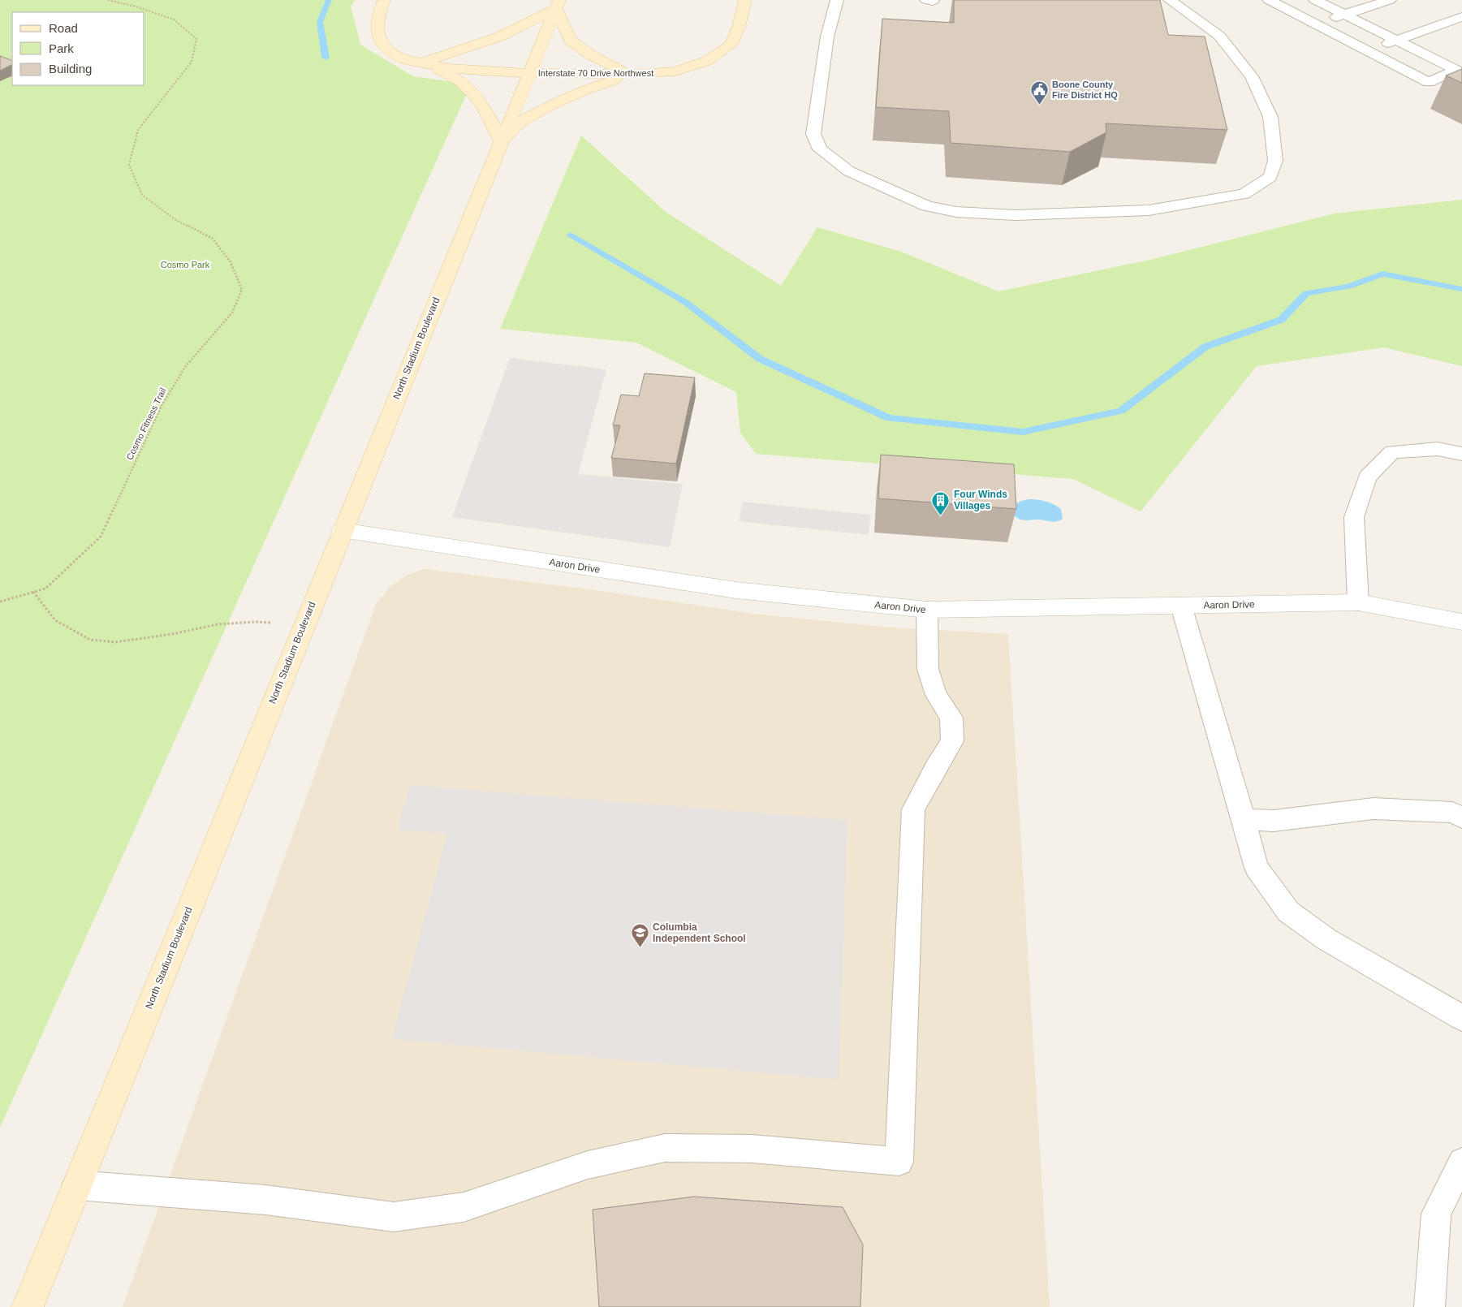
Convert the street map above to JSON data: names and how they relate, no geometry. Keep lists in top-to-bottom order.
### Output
{
  "streets": {
    "main road": ["Interstate 70 Drive Northwest", "North Stadium Boulevard"],
    "street": ["Aaron Drive"],
    "path": ["Cosmo Fitness Trail"]
  },
  "crossings": [
    ["Interstate 70 Drive Northwest", "North Stadium Boulevard"],
    ["North Stadium Boulevard", "Aaron Drive"]
  ],
  "parks": ["Cosmo Park"],
  "places": {
    "public building": ["Boone County Fire District HQ"],
    "building": ["Four Winds Villages"],
    "school or university": ["Columbia Independent School"]
  },
  "legend": ["Road", "Park", "Building"]
}
